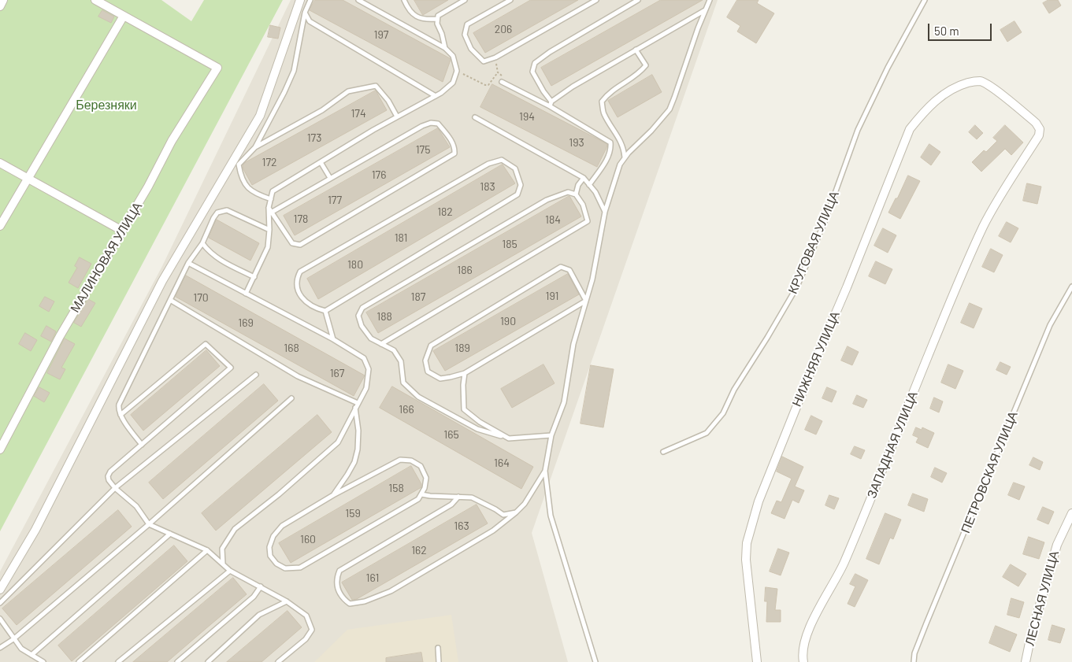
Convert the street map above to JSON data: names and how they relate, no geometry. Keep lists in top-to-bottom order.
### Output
{
  "streets": {
    "street": [
      "МАЛИНОВАЯ УЛИЦА",
      "НИЖНЯЯ УЛИЦА",
      "ЗАПАДНАЯ УЛИЦА",
      "ЛЕСНАЯ УЛИЦА"
    ],
    "lane": ["КРУГОВАЯ УЛИЦА", "ПЕТРОВСКАЯ УЛИЦА"]
  },
  "crossings": [
    ["НИЖНЯЯ УЛИЦА", "ЗАПАДНАЯ УЛИЦА"]
  ],
  "parks": ["Березняки"],
  "house_numbers": [
    "206",
    "197",
    "174",
    "194",
    "173",
    "193",
    "175",
    "172",
    "176",
    "183",
    "177",
    "182",
    "178",
    "184",
    "181",
    "185",
    "180",
    "186",
    "191",
    "187",
    "170",
    "188",
    "190",
    "169",
    "168",
    "189",
    "167",
    "166",
    "165",
    "164",
    "158",
    "159",
    "163",
    "160",
    "162",
    "161"
  ],
  "scale_bar": "50 m"
}
